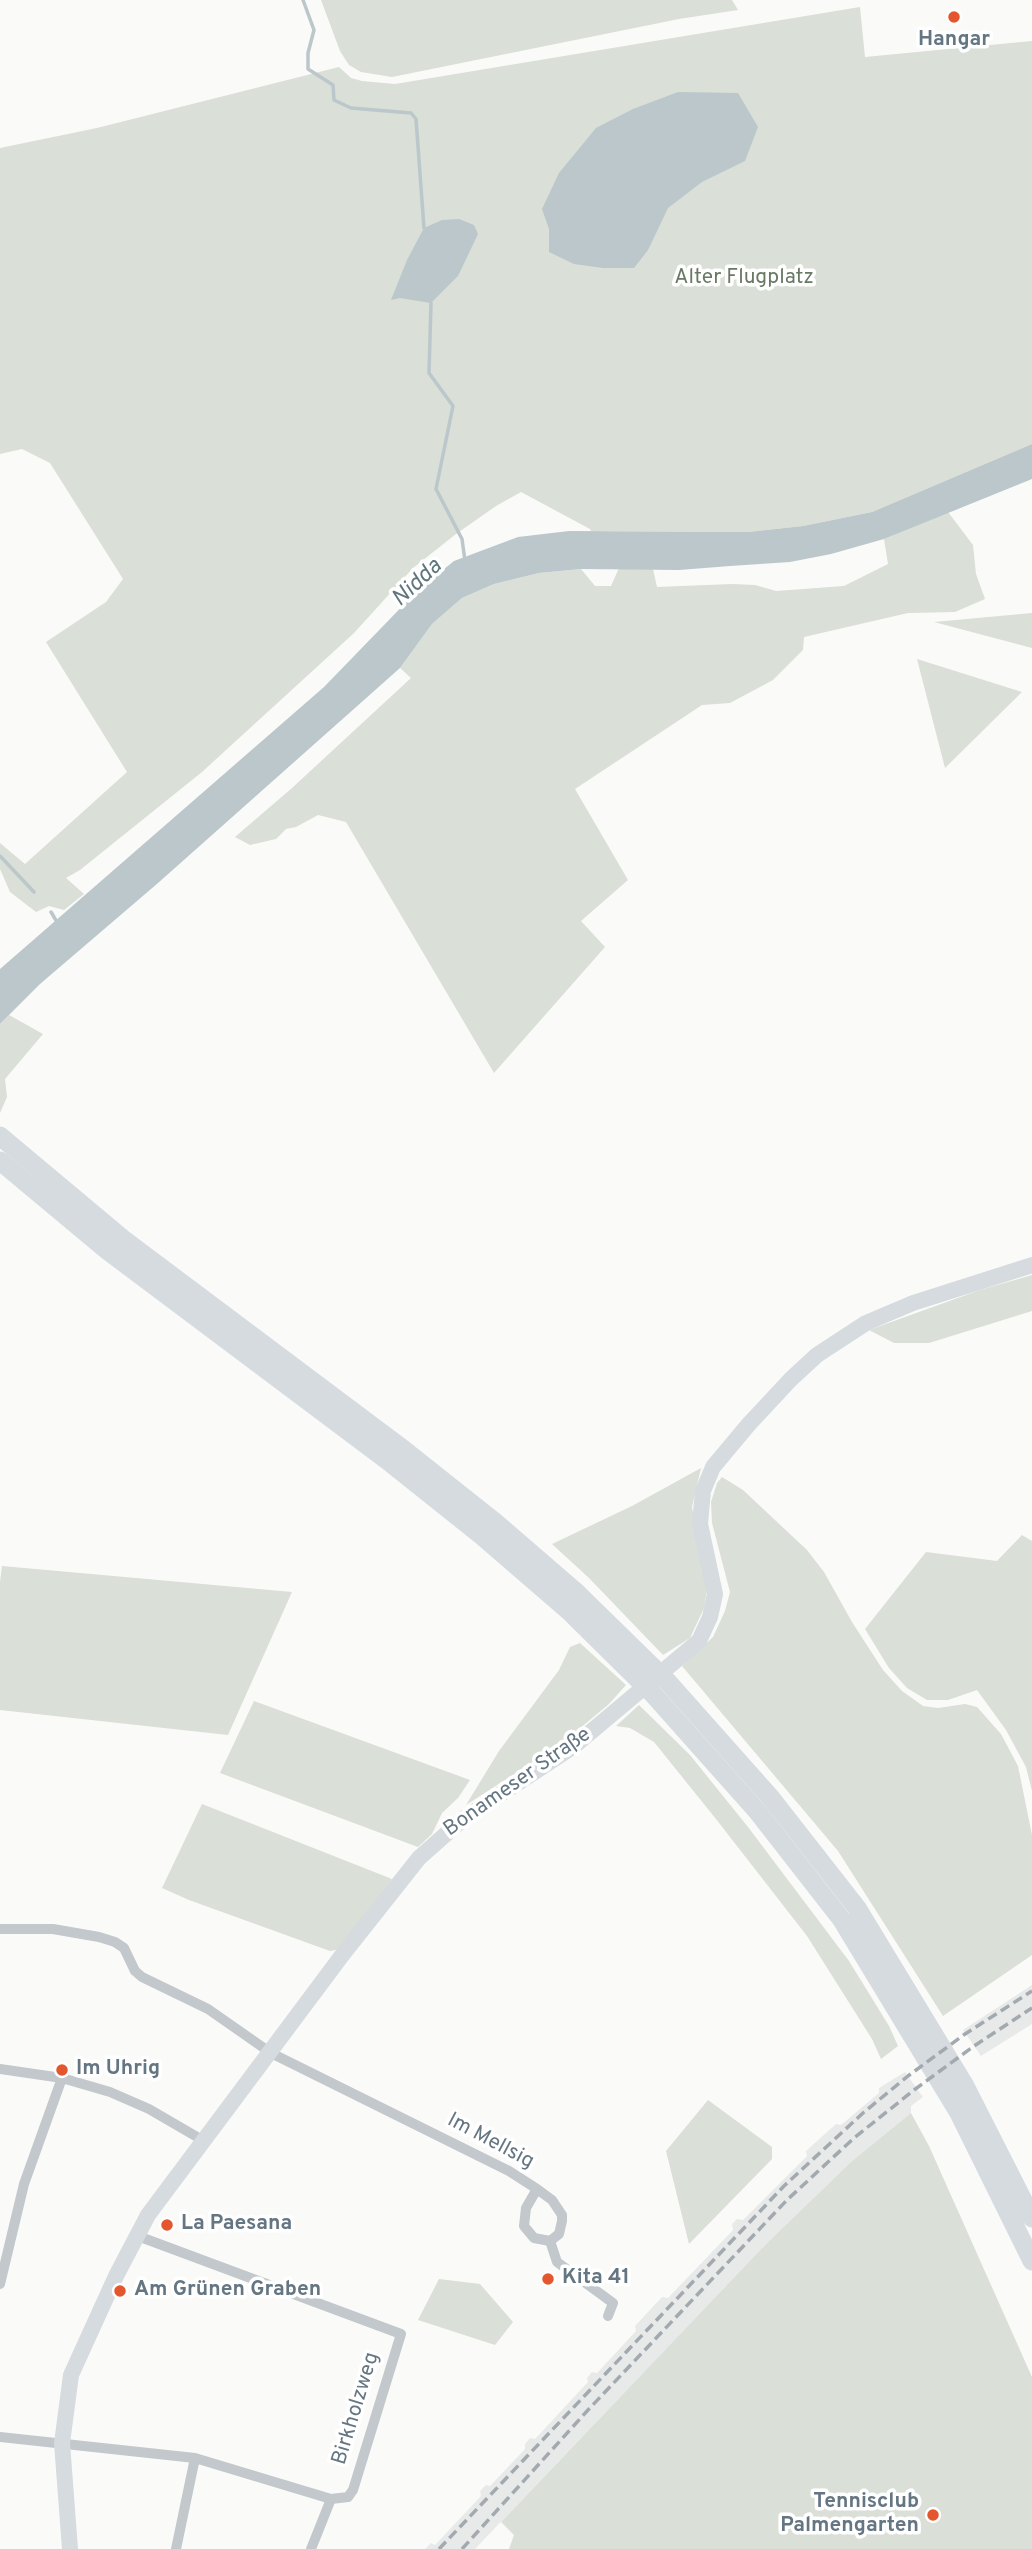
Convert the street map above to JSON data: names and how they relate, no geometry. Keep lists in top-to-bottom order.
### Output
{
  "streets": {
    "street": ["Bonameser Straße", "Im Mellsig", "Birkholzweg"]
  },
  "crossings": [
    ["Bonameser Straße", "Im Mellsig"],
    ["Bonameser Straße", "Birkholzweg"]
  ],
  "water": ["Nidda"],
  "parks": ["Alter Flugplatz"],
  "places": [
    "Hangar",
    "Im Uhrig",
    "La Paesana",
    "Kita 41",
    "Am Grünen Graben",
    "Tennisclub Palmengarten"
  ]
}
